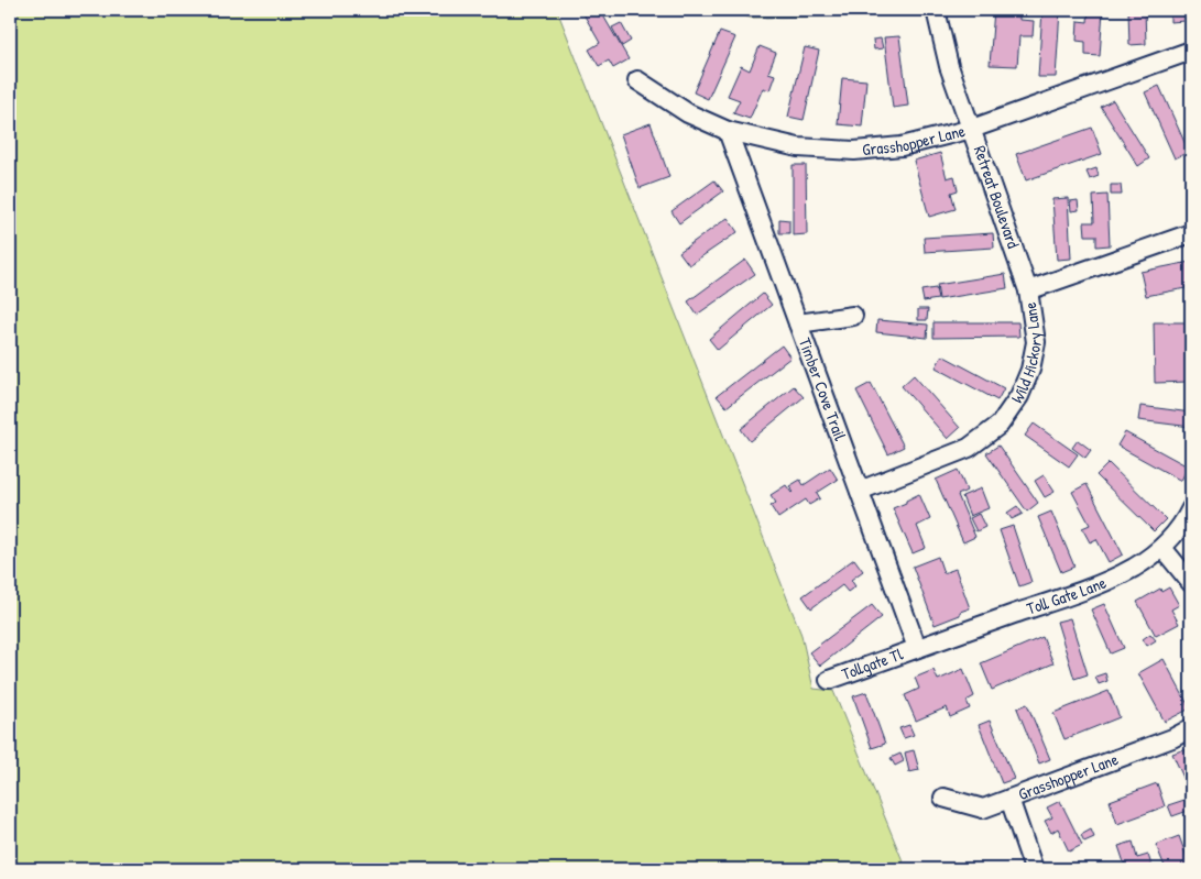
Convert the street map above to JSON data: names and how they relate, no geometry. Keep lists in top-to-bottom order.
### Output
{
  "streets": {
    "street": [
      "Grasshopper Lane",
      "Retreat Boulevard",
      "Wild Hickory Lane",
      "Timber Cove Trail",
      "Toll Gate Lane",
      "Tollgate Tl"
    ]
  },
  "crossings": [
    ["Grasshopper Lane", "Retreat Boulevard"],
    ["Grasshopper Lane", "Timber Cove Trail"],
    ["Retreat Boulevard", "Wild Hickory Lane"],
    ["Wild Hickory Lane", "Timber Cove Trail"],
    ["Timber Cove Trail", "Toll Gate Lane"],
    ["Timber Cove Trail", "Tollgate Tl"],
    ["Toll Gate Lane", "Tollgate Tl"]
  ]
}
